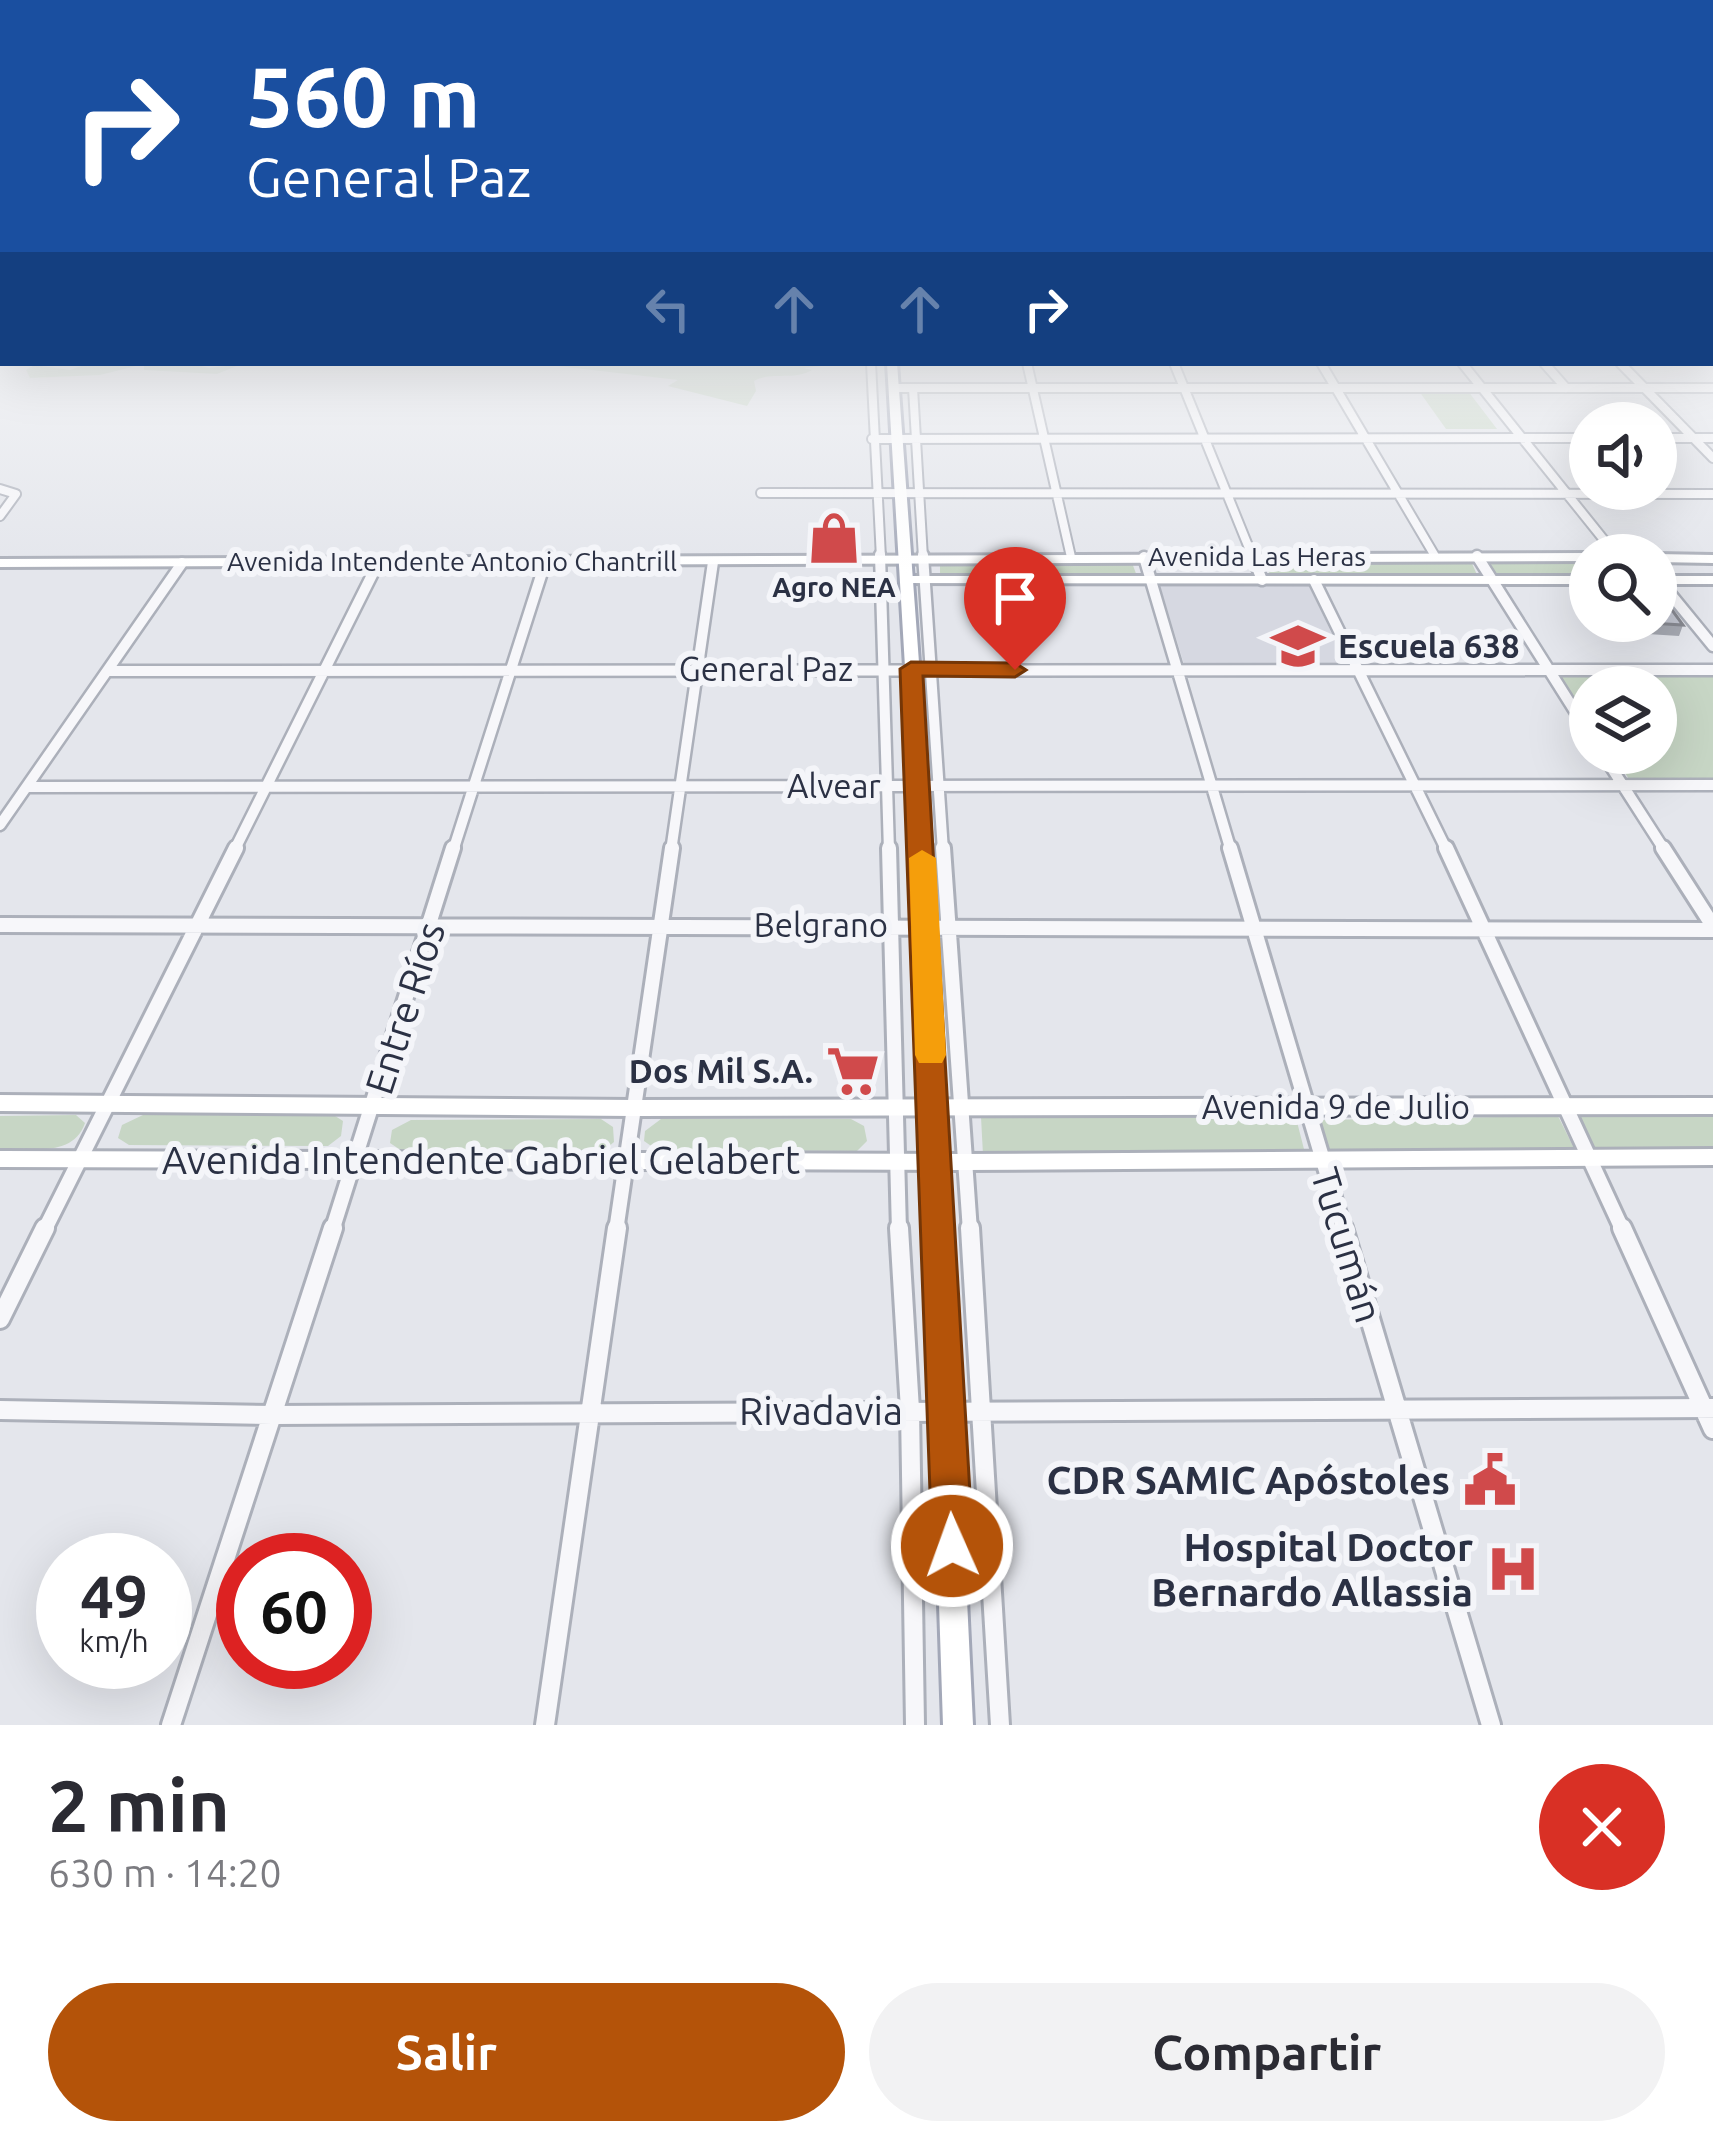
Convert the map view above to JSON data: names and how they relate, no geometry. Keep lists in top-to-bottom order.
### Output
{
  "streets": {
    "main road": [
      "Avenida Las Heras",
      "Avenida Intendente Antonio Chantrill",
      "Avenida 9 de Julio",
      "Avenida Intendente Gabriel Gelabert"
    ],
    "street": [
      "General Paz",
      "Alvear",
      "Belgrano",
      "Entre Ríos",
      "Tucumán",
      "Rivadavia"
    ]
  },
  "crossings": [
    ["Avenida Las Heras", "Avenida Intendente Antonio Chantrill"],
    ["Avenida Las Heras", "Tucumán"],
    ["Avenida Intendente Antonio Chantrill", "Entre Ríos"],
    ["General Paz", "Entre Ríos"],
    ["General Paz", "Tucumán"],
    ["Alvear", "Entre Ríos"],
    ["Alvear", "Tucumán"],
    ["Belgrano", "Entre Ríos"],
    ["Belgrano", "Tucumán"],
    ["Entre Ríos", "Avenida Intendente Gabriel Gelabert"],
    ["Entre Ríos", "Rivadavia"],
    ["Avenida 9 de Julio", "Avenida Intendente Gabriel Gelabert"],
    ["Avenida 9 de Julio", "Tucumán"],
    ["Tucumán", "Rivadavia"]
  ],
  "places": {
    "shop": ["Agro NEA"],
    "school or university": ["Escuela 638"],
    "supermarket": ["Dos Mil S.A."],
    "public building": ["CDR SAMIC Apóstoles"],
    "hospital": ["Hospital Doctor Bernardo Allassia"]
  },
  "page": {
    "turn": ["560 m", "General Paz"],
    "speed": "49 km/h",
    "limit": "60",
    "heading": ["2 min", "630 m · 14:20"],
    "buttons": ["Salir", "Compartir"]
  }
}
